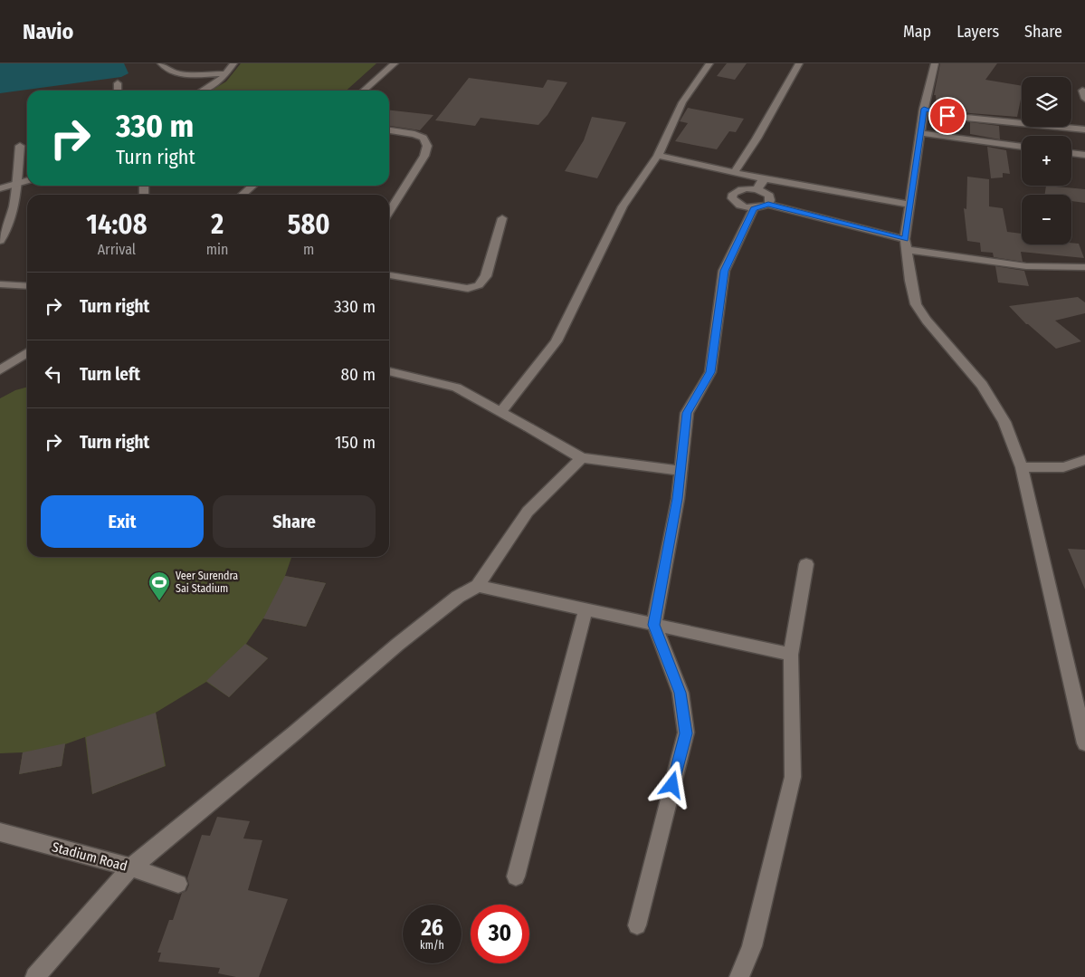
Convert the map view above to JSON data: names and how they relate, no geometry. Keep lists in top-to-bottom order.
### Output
{
  "streets": {
    "street": ["Stadium Road"]
  },
  "places": {
    "sports": ["Veer Surendra Sai Stadium"]
  },
  "page": {
    "header": "Navio",
    "nav": ["Map", "Layers", "Share"],
    "map_buttons": ["+", "−"],
    "turn": ["330 m", "Turn right"],
    "eta": [
      "14:08",
      "Arrival",
      "2",
      "min",
      "580",
      "m"
    ],
    "list": [
      {
        "name": "Turn right",
        "value": "330 m"
      },
      {
        "name": "Turn left",
        "value": "80 m"
      },
      {
        "name": "Turn right",
        "value": "150 m"
      }
    ],
    "buttons": ["Exit", "Share"],
    "speed": "26 km/h",
    "limit": "30"
  }
}
